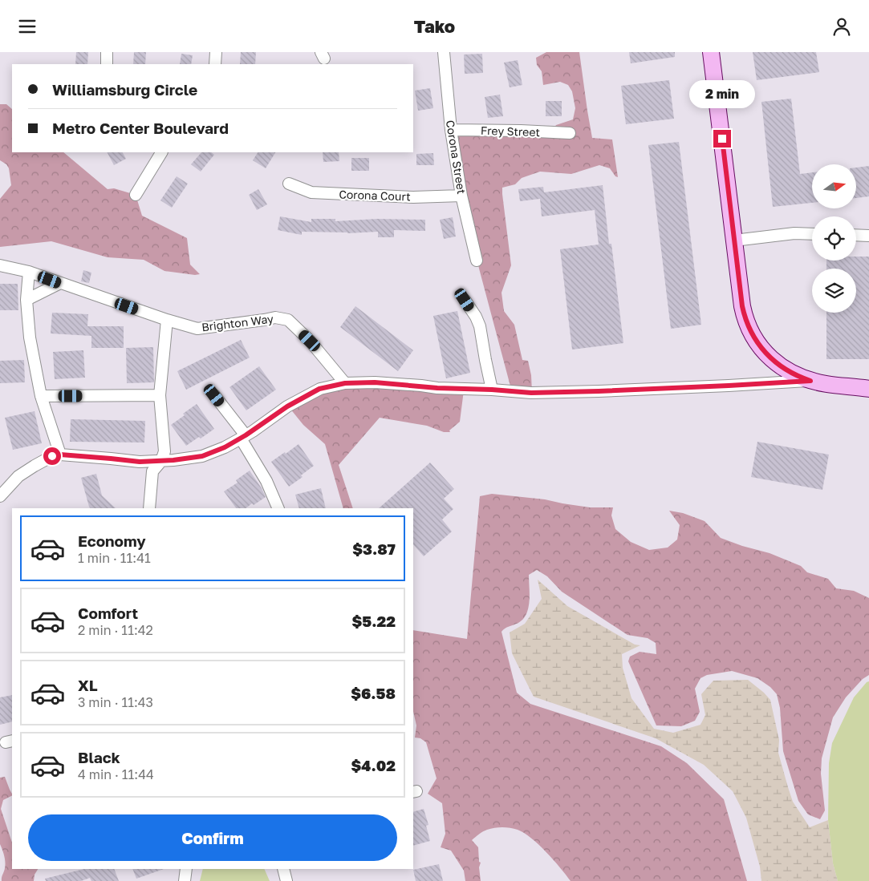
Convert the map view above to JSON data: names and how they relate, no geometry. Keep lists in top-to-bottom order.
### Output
{
  "streets": {
    "street": [
      "Frey Street",
      "Corona Street",
      "Corona Court",
      "Brighton Way"
    ]
  },
  "crossings": [
    ["Frey Street", "Corona Street"],
    ["Corona Street", "Corona Court"]
  ],
  "north": "right",
  "page": {
    "header": "Tako",
    "banner": ["Williamsburg Circle", "Metro Center Boulevard"],
    "bubble": "2 min",
    "list": [
      {
        "name": "Economy",
        "note": "1 min · 11:41",
        "value": "$3.87"
      },
      {
        "name": "Comfort",
        "note": "2 min · 11:42",
        "value": "$5.22"
      },
      {
        "name": "XL",
        "note": "3 min · 11:43",
        "value": "$6.58"
      },
      {
        "name": "Black",
        "note": "4 min · 11:44",
        "value": "$4.02"
      }
    ],
    "buttons": "Confirm"
  }
}
